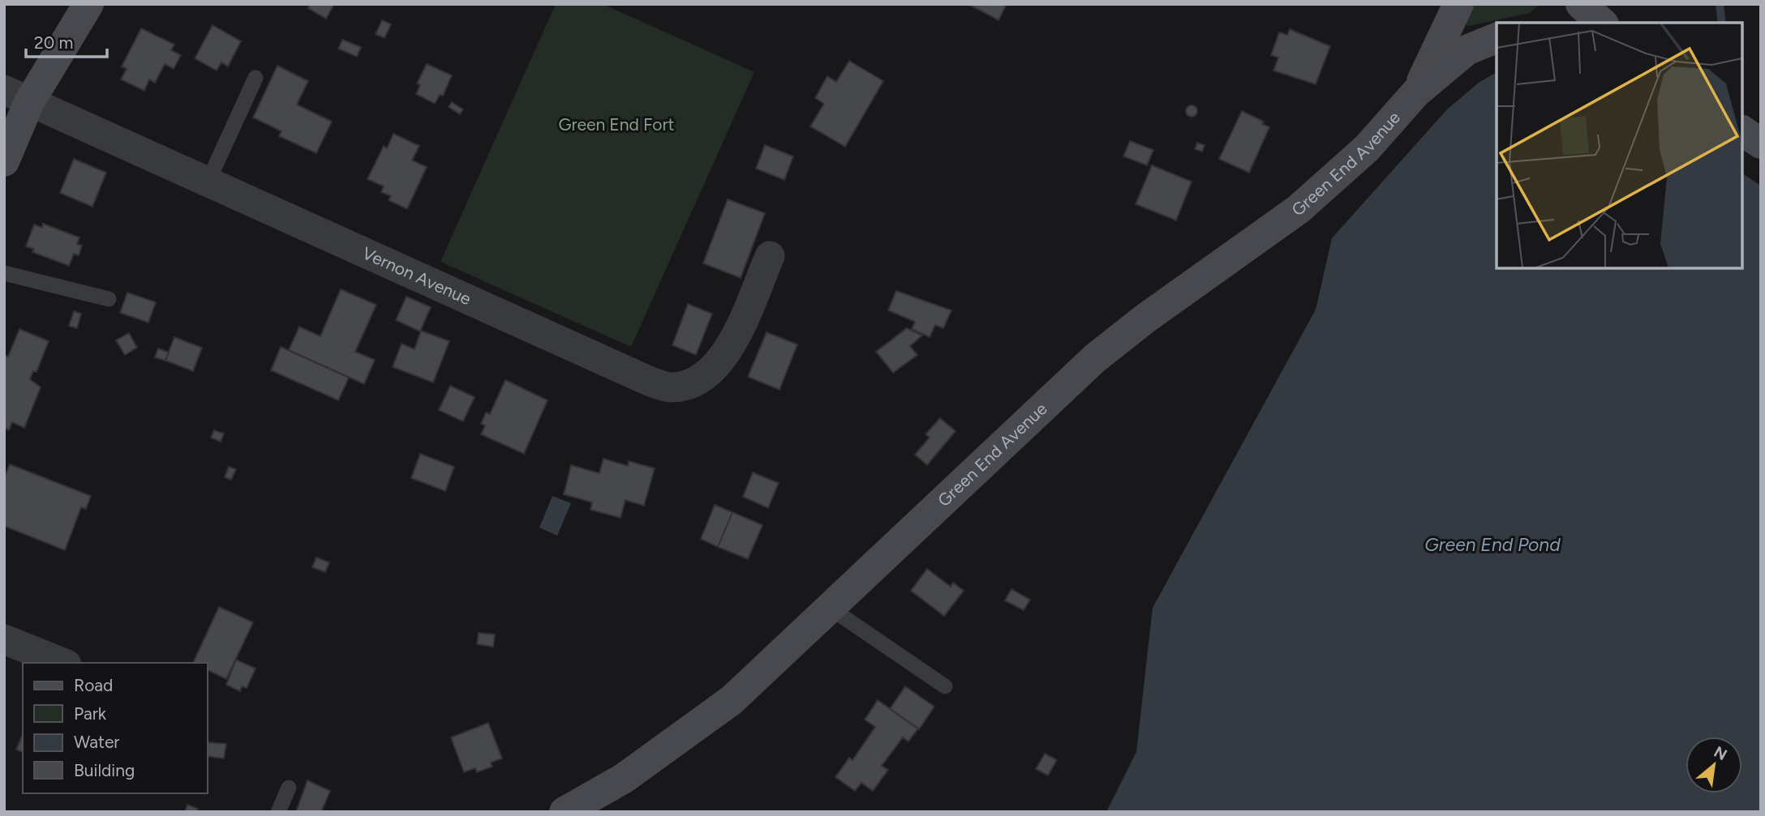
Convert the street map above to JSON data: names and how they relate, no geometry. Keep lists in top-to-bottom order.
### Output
{
  "streets": {
    "street": ["Green End Avenue", "Vernon Avenue"]
  },
  "water": ["Green End Pond"],
  "parks": ["Green End Fort"],
  "legend": [
    "Road",
    "Park",
    "Water",
    "Building"
  ],
  "scale_bar": "20 m",
  "north": "top right"
}
